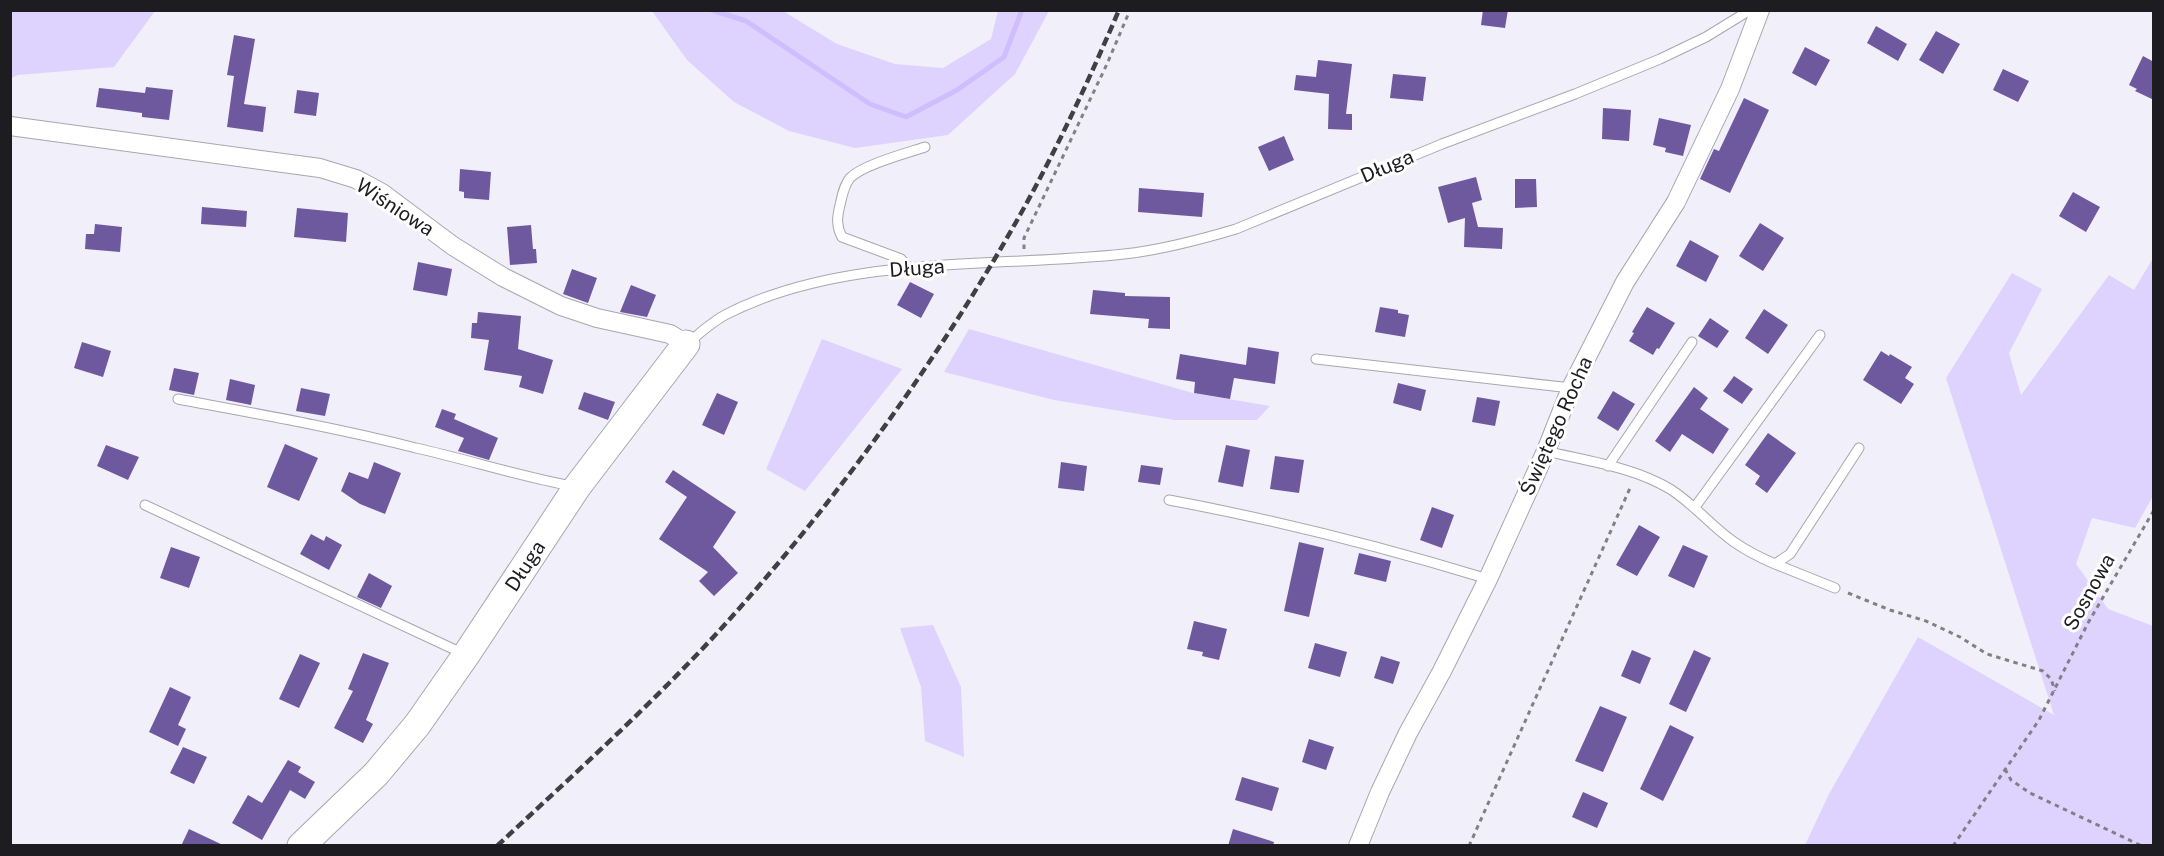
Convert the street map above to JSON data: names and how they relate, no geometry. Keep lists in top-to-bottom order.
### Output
{
  "streets": {
    "street": ["Długa", "Wiśniowa", "Świętego Rocha"],
    "path": ["Sosnowa"]
  },
  "crossings": [
    ["Długa", "Wiśniowa"]
  ]
}
